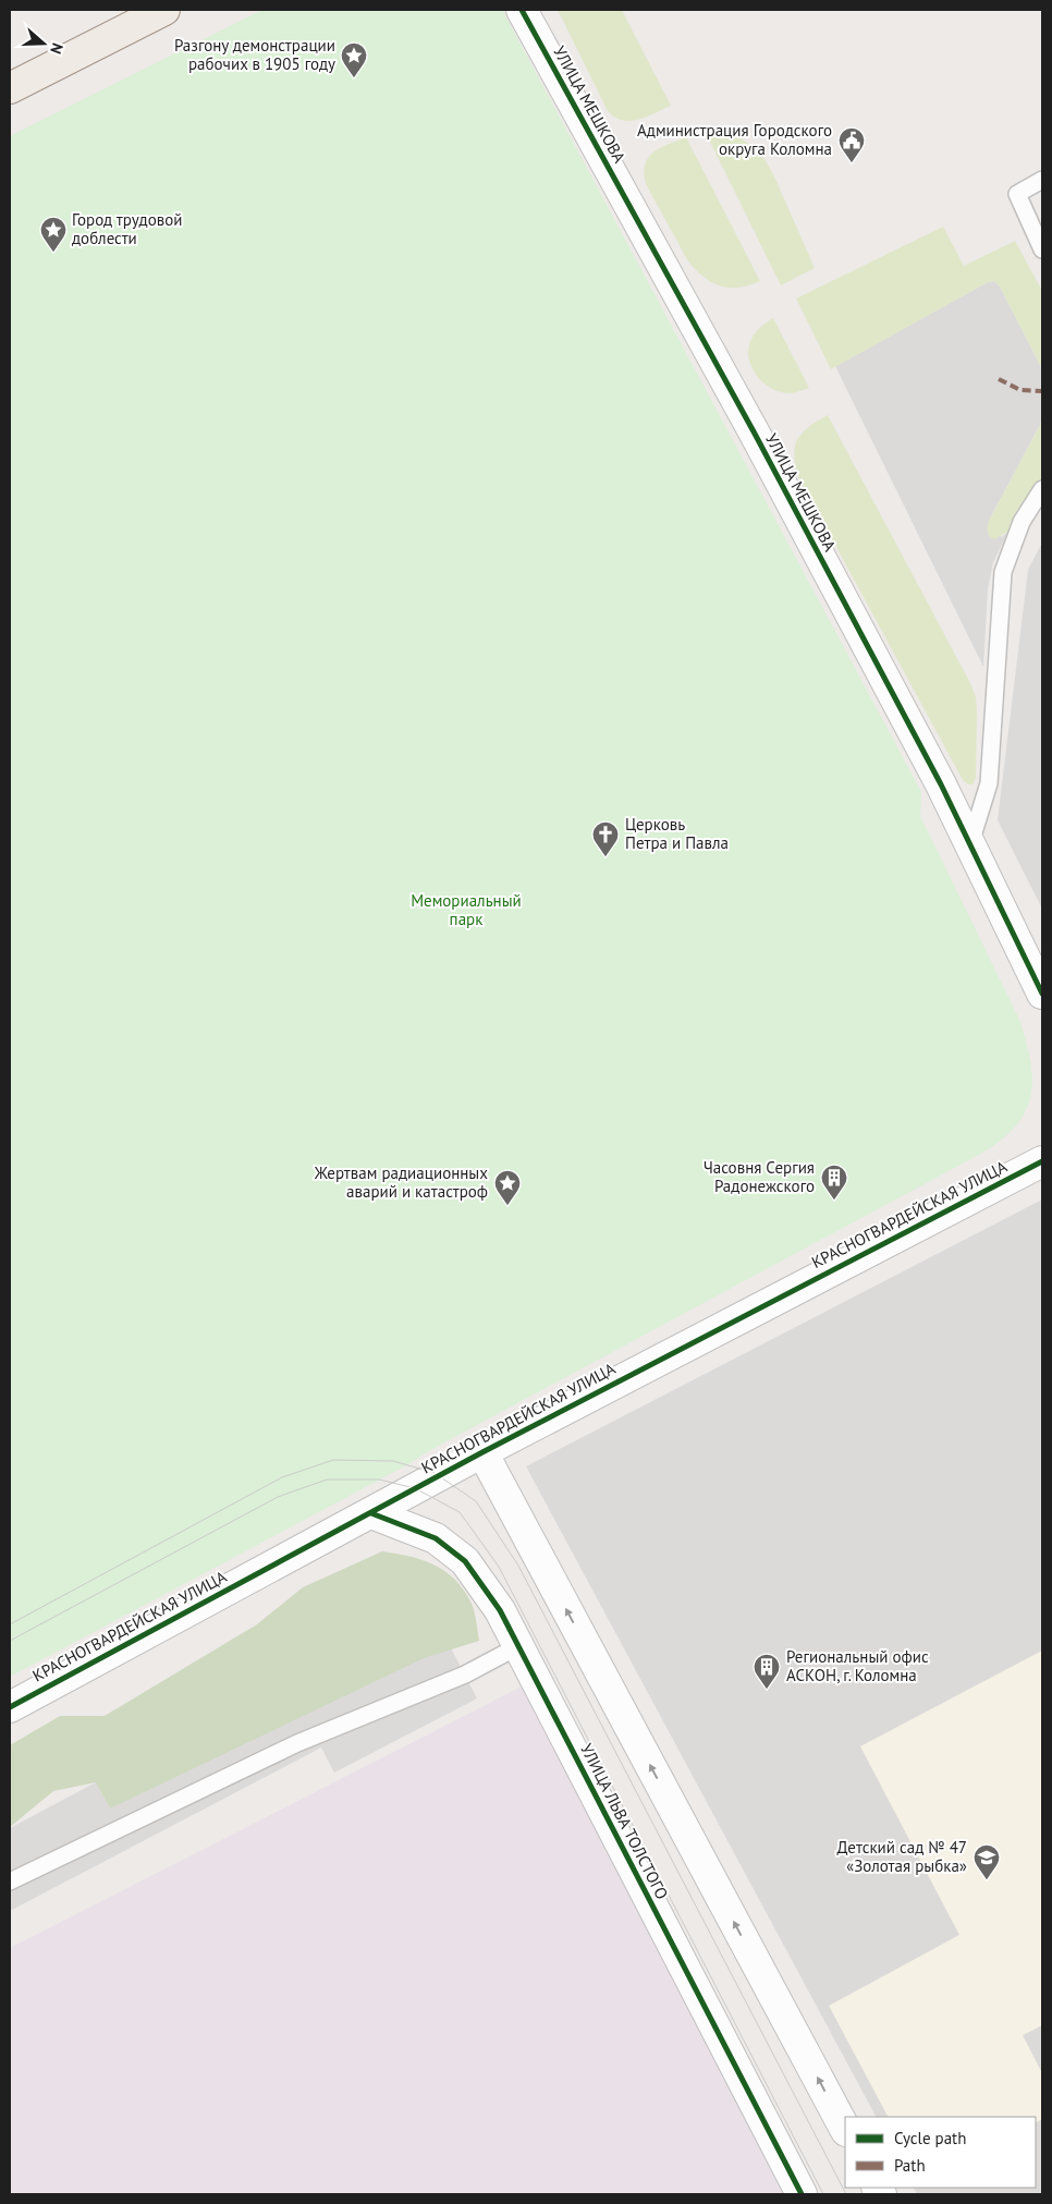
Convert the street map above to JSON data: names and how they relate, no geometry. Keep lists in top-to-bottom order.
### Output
{
  "streets": {
    "street": ["УЛИЦА МЕШКОВА", "КРАСНОГВАРДЕЙСКАЯ УЛИЦА", "УЛИЦА ЛЬВА ТОЛСТОГО"]
  },
  "crossings": [
    ["КРАСНОГВАРДЕЙСКАЯ УЛИЦА", "УЛИЦА ЛЬВА ТОЛСТОГО"]
  ],
  "parks": ["Мемориальный парк"],
  "places": {
    "place": ["Разгону демонстрации рабочих в 1905 году", "Город трудовой доблести", "Жертвам радиационных аварий и катастроф"],
    "public building": ["Администрация Городского округа Коломна"],
    "church": ["Церковь Петра и Павла"],
    "building": ["Часовня Сергия Радонежского", "Региональный офис АСКОН, г. Коломна"],
    "school or university": ["Детский сад № 47 «Золотая рыбка»"]
  },
  "legend": ["Cycle path", "Path"],
  "north": "right"
}
